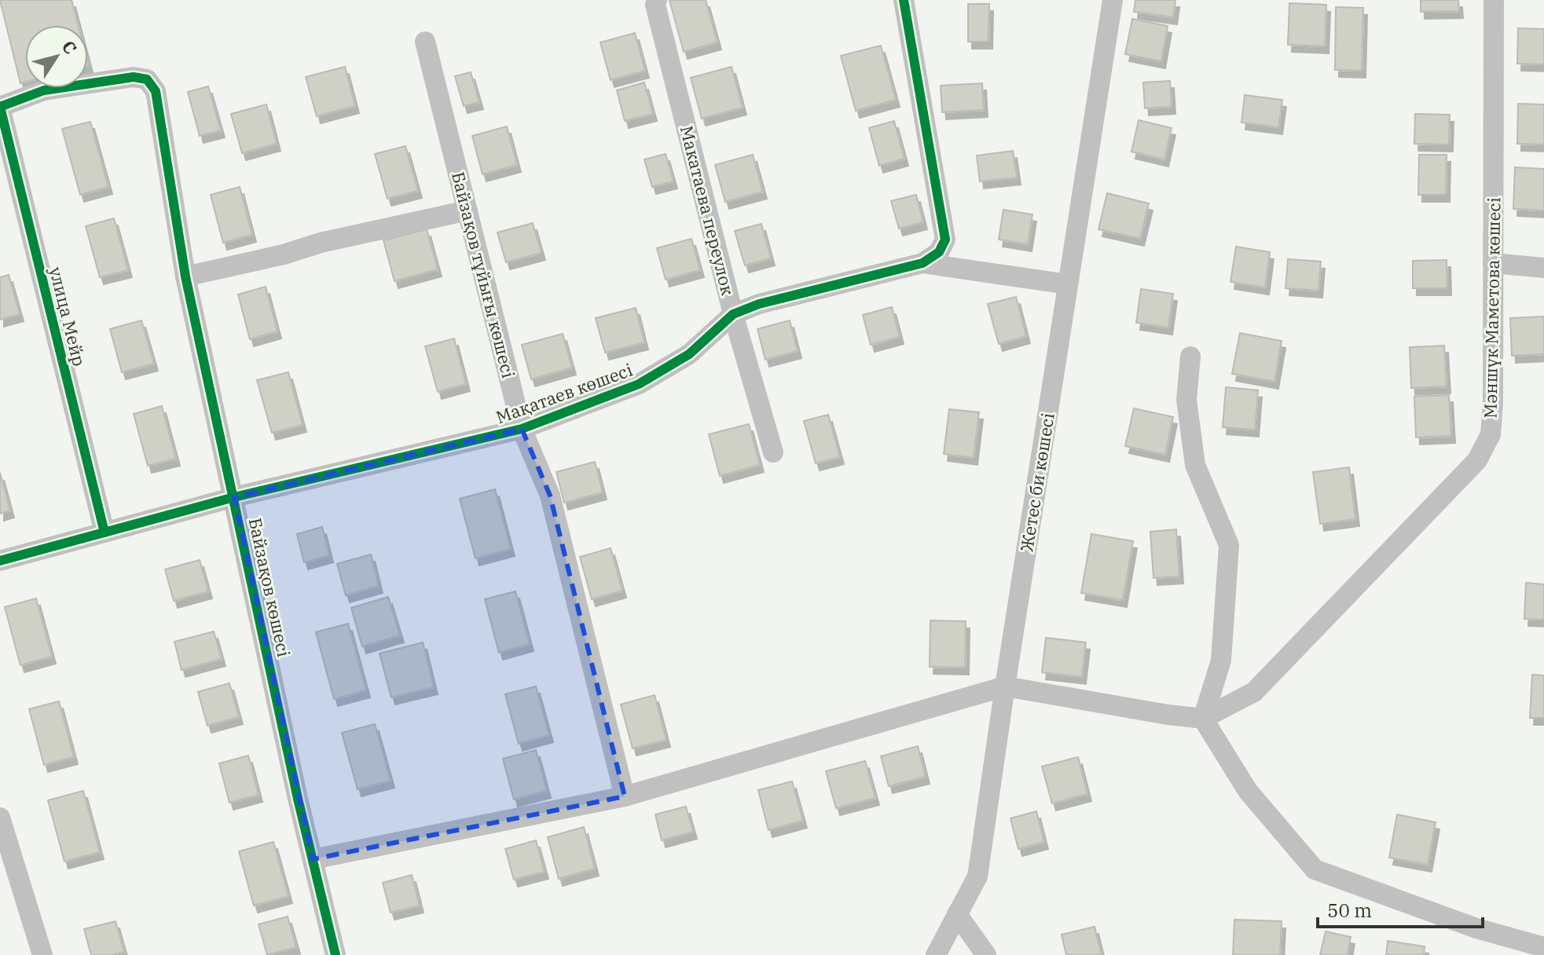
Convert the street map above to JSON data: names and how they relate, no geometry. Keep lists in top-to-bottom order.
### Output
{
  "streets": {
    "street": [
      "Макатаева переулок",
      "Байзақов тұйығы көшесі",
      "Мәншүк Маметова көшесі",
      "улица Мейр",
      "Мақатаев көшесі",
      "Жетес би көшесі",
      "Байзақов көшесі"
    ]
  },
  "crossings": [
    ["Макатаева переулок", "Мақатаев көшесі"],
    ["Байзақов тұйығы көшесі", "Мақатаев көшесі"],
    ["улица Мейр", "Мақатаев көшесі"],
    ["улица Мейр", "Байзақов көшесі"],
    ["Мақатаев көшесі", "Байзақов көшесі"]
  ],
  "scale_bar": "50 m",
  "north": "top right"
}
